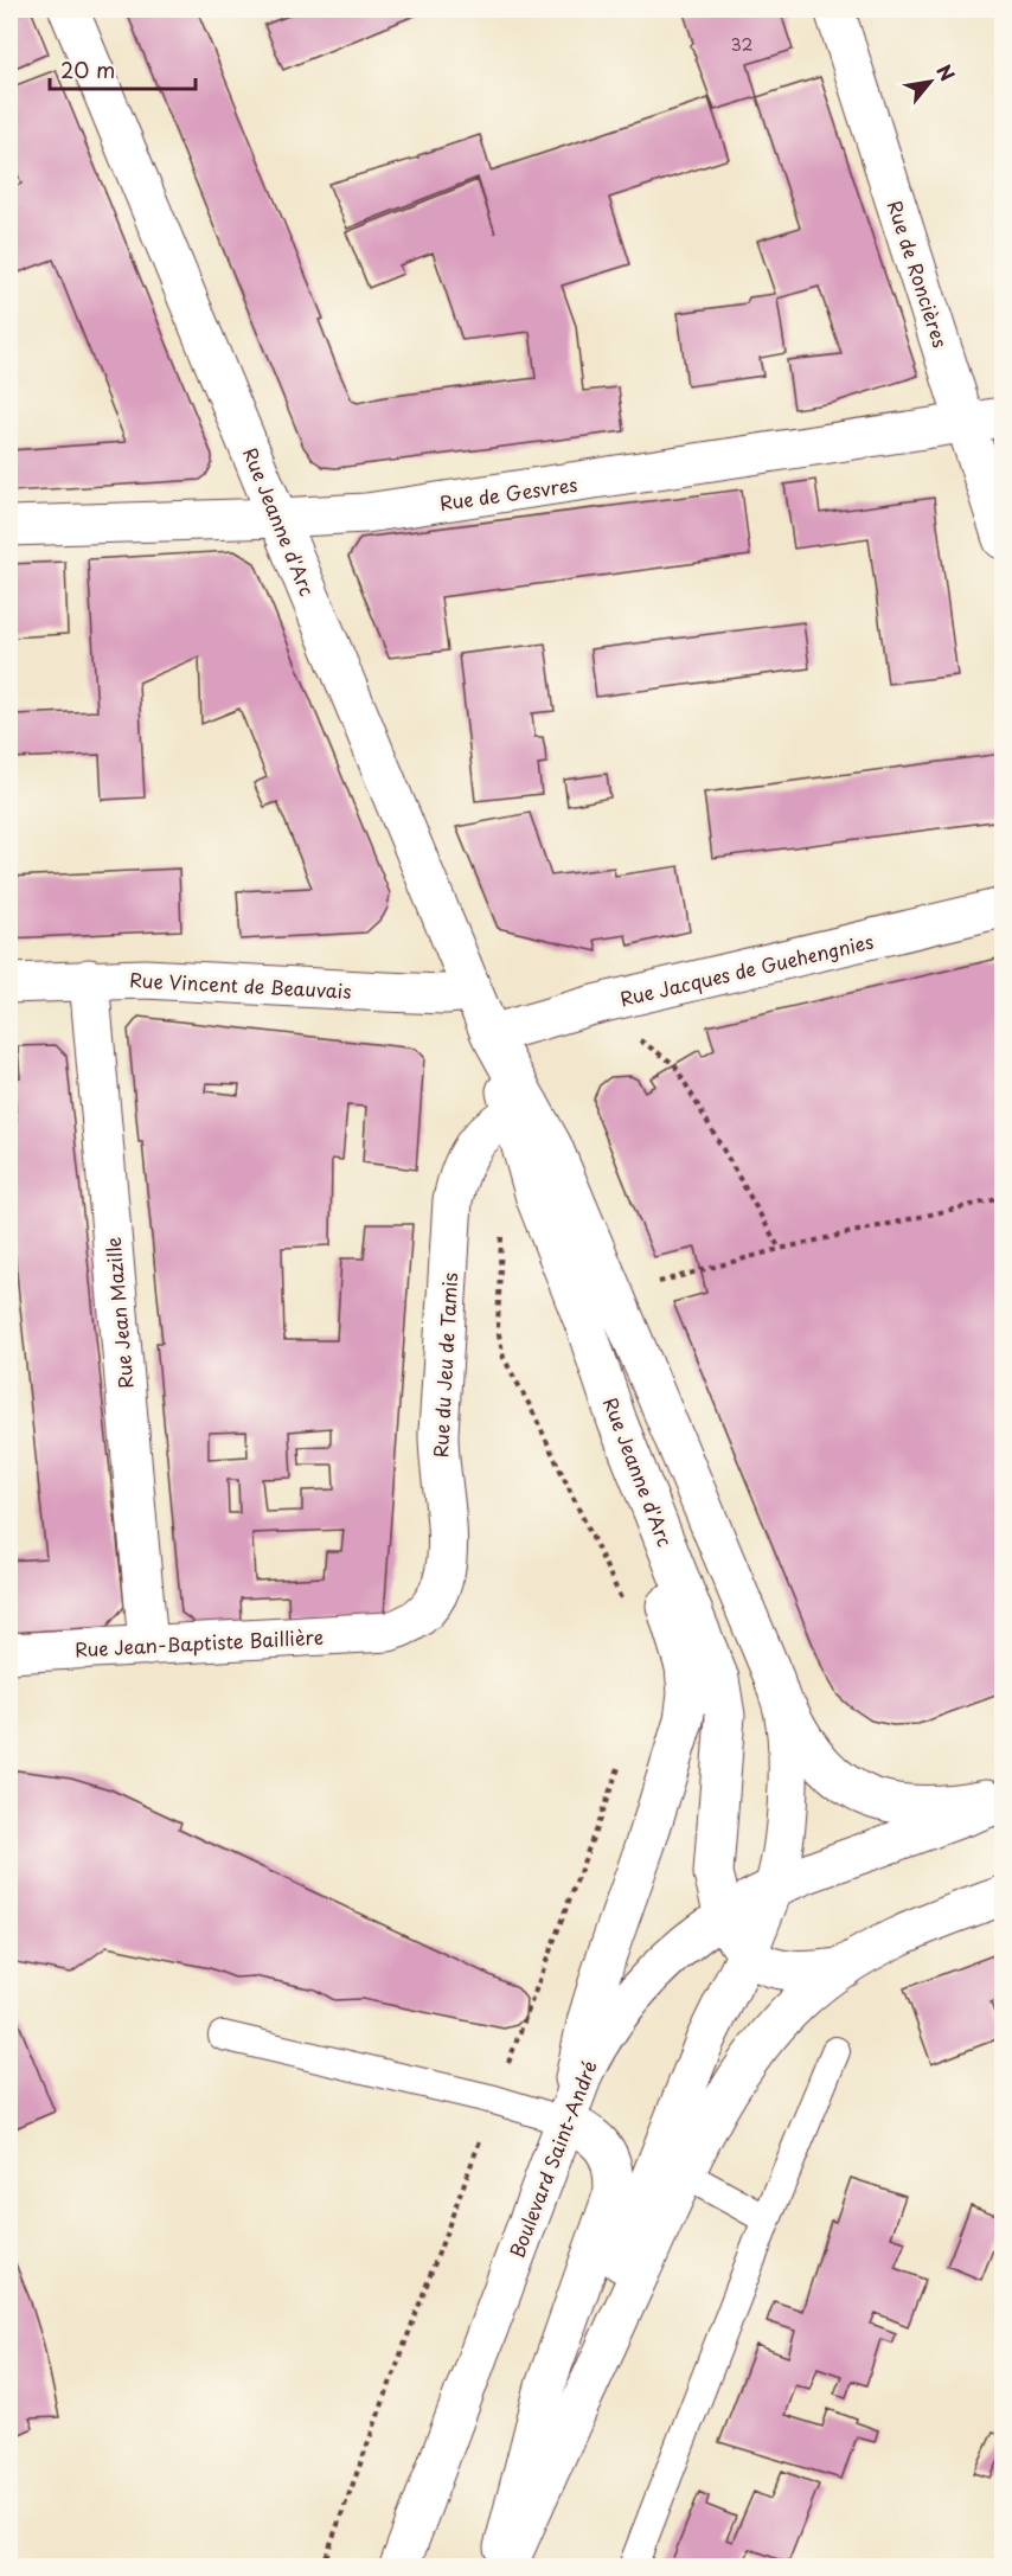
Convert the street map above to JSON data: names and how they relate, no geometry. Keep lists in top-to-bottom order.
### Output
{
  "streets": {
    "street": [
      "Rue de Roncières",
      "Rue de Gesvres",
      "Rue Jeanne d'Arc",
      "Rue Jacques de Guehengnies",
      "Rue Vincent de Beauvais",
      "Rue Jean Mazille",
      "Rue du Jeu de Tamis",
      "Rue Jean-Baptiste Baillière",
      "Boulevard Saint-André"
    ]
  },
  "crossings": [
    ["Rue de Roncières", "Rue de Gesvres"],
    ["Rue de Gesvres", "Rue Jeanne d'Arc"],
    ["Rue Jeanne d'Arc", "Rue Jacques de Guehengnies"],
    ["Rue Jeanne d'Arc", "Rue Vincent de Beauvais"],
    ["Rue Jeanne d'Arc", "Rue du Jeu de Tamis"],
    ["Rue Jeanne d'Arc", "Boulevard Saint-André"],
    ["Rue Vincent de Beauvais", "Rue Jean Mazille"],
    ["Rue Jean Mazille", "Rue Jean-Baptiste Baillière"],
    ["Rue du Jeu de Tamis", "Rue Jean-Baptiste Baillière"]
  ],
  "house_numbers": ["32"],
  "scale_bar": "20 m",
  "north": "top right"
}
